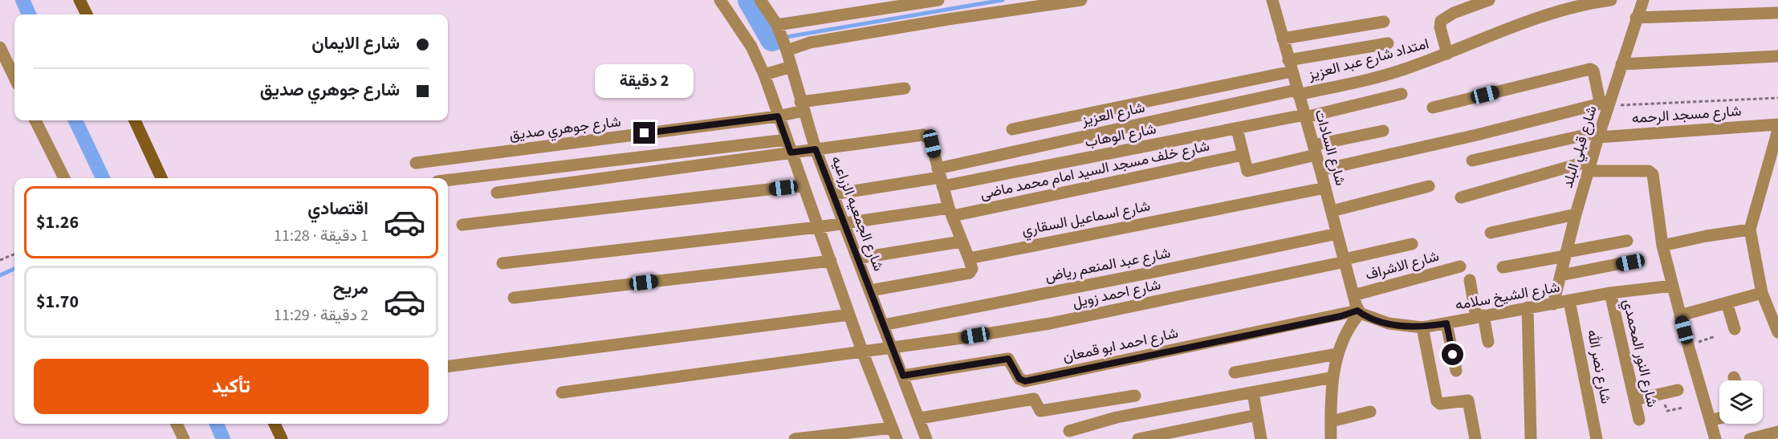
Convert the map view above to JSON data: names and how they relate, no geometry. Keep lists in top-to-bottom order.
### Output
{
  "streets": {
    "street": [
      "امتداد شارع عبد العزيز",
      "شارع العزيز",
      "شارع مسجد الرحمه",
      "شارع جوهري صديق",
      "شارع الوهاب",
      "شارع قبلي البلد",
      "شارع السادات",
      "شارع خلف مسجد السيد امام محمد ماضى",
      "شارع الجمعيه الزراعيه",
      "شارع اسماعيل السقاري",
      "شارع عبد المنعم رياض",
      "شارع الاشراف",
      "شارع احمد زويل",
      "شارع الشيخ سلامه",
      "شارع احمد ابو قمعان",
      "شارع النور المحمدي",
      "شارع نصر الله"
    ]
  },
  "crossings": [
    ["امتداد شارع عبد العزيز", "شارع العزيز"],
    ["امتداد شارع عبد العزيز", "شارع السادات"],
    ["شارع العزيز", "شارع الوهاب"],
    ["شارع العزيز", "شارع السادات"],
    ["شارع العزيز", "شارع الجمعيه الزراعيه"],
    ["شارع مسجد الرحمه", "شارع قبلي البلد"],
    ["شارع جوهري صديق", "شارع الجمعيه الزراعيه"],
    ["شارع الوهاب", "شارع السادات"],
    ["شارع قبلي البلد", "شارع الشيخ سلامه"],
    ["شارع السادات", "شارع اسماعيل السقاري"],
    ["شارع السادات", "شارع عبد المنعم رياض"],
    ["شارع السادات", "شارع الاشراف"],
    ["شارع السادات", "شارع احمد زويل"],
    ["شارع السادات", "شارع الشيخ سلامه"],
    ["شارع السادات", "شارع احمد ابو قمعان"],
    ["شارع خلف مسجد السيد امام محمد ماضى", "شارع الجمعيه الزراعيه"],
    ["شارع الجمعيه الزراعيه", "شارع عبد المنعم رياض"],
    ["شارع الجمعيه الزراعيه", "شارع احمد زويل"],
    ["شارع الجمعيه الزراعيه", "شارع احمد ابو قمعان"],
    ["شارع الاشراف", "شارع الشيخ سلامه"],
    ["شارع الاشراف", "شارع احمد ابو قمعان"],
    ["شارع الشيخ سلامه", "شارع احمد ابو قمعان"],
    ["شارع الشيخ سلامه", "شارع النور المحمدي"],
    ["شارع الشيخ سلامه", "شارع نصر الله"]
  ],
  "page": {
    "banner": ["شارع الايمان", "شارع جوهري صديق"],
    "bubble": "2 دقيقة",
    "list": [
      {
        "name": "اقتصادي",
        "note": "1 دقيقة · 11:28",
        "value": "$1.26"
      },
      {
        "name": "مريح",
        "note": "2 دقيقة · 11:29",
        "value": "$1.70"
      }
    ],
    "buttons": "تأكيد"
  }
}
